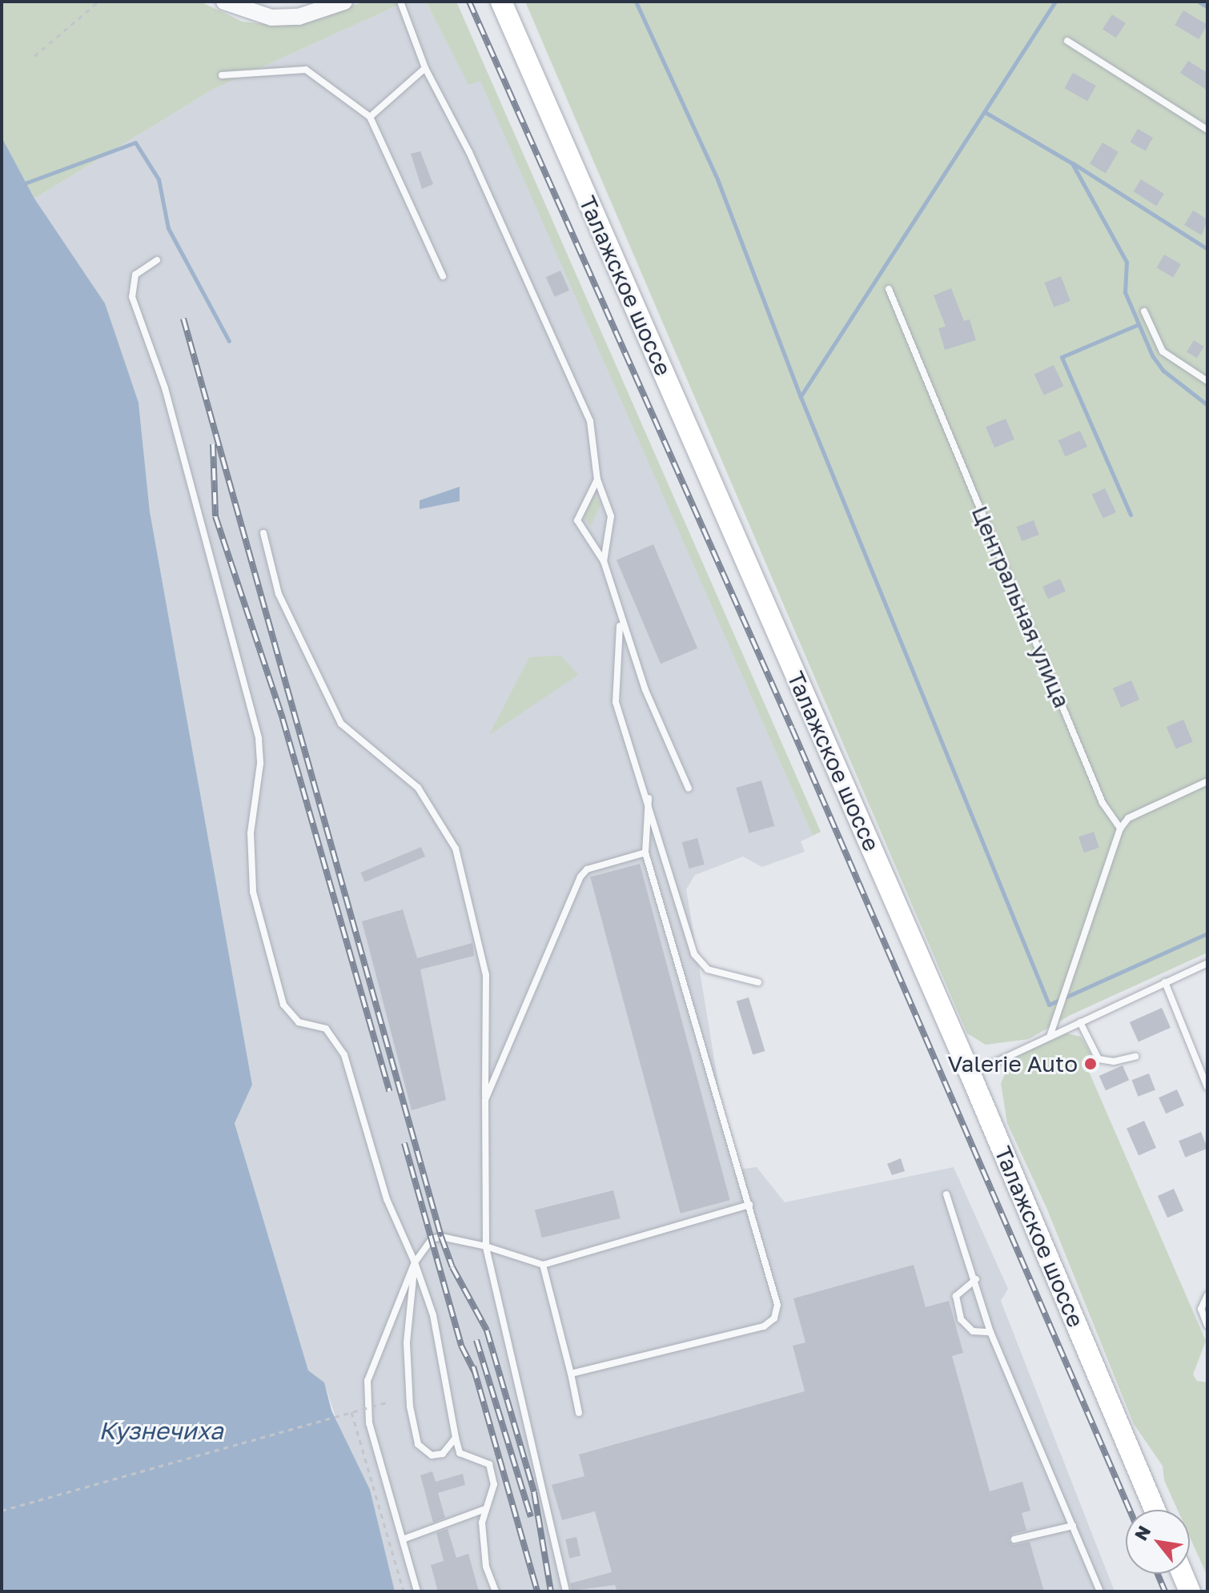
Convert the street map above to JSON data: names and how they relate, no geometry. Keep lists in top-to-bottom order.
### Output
{
  "streets": {
    "main road": ["Талажское шоссе"],
    "lane": ["Центральная улица"]
  },
  "water": ["Кузнечиха"],
  "places": ["Valerie Auto"],
  "north": "top left"
}
